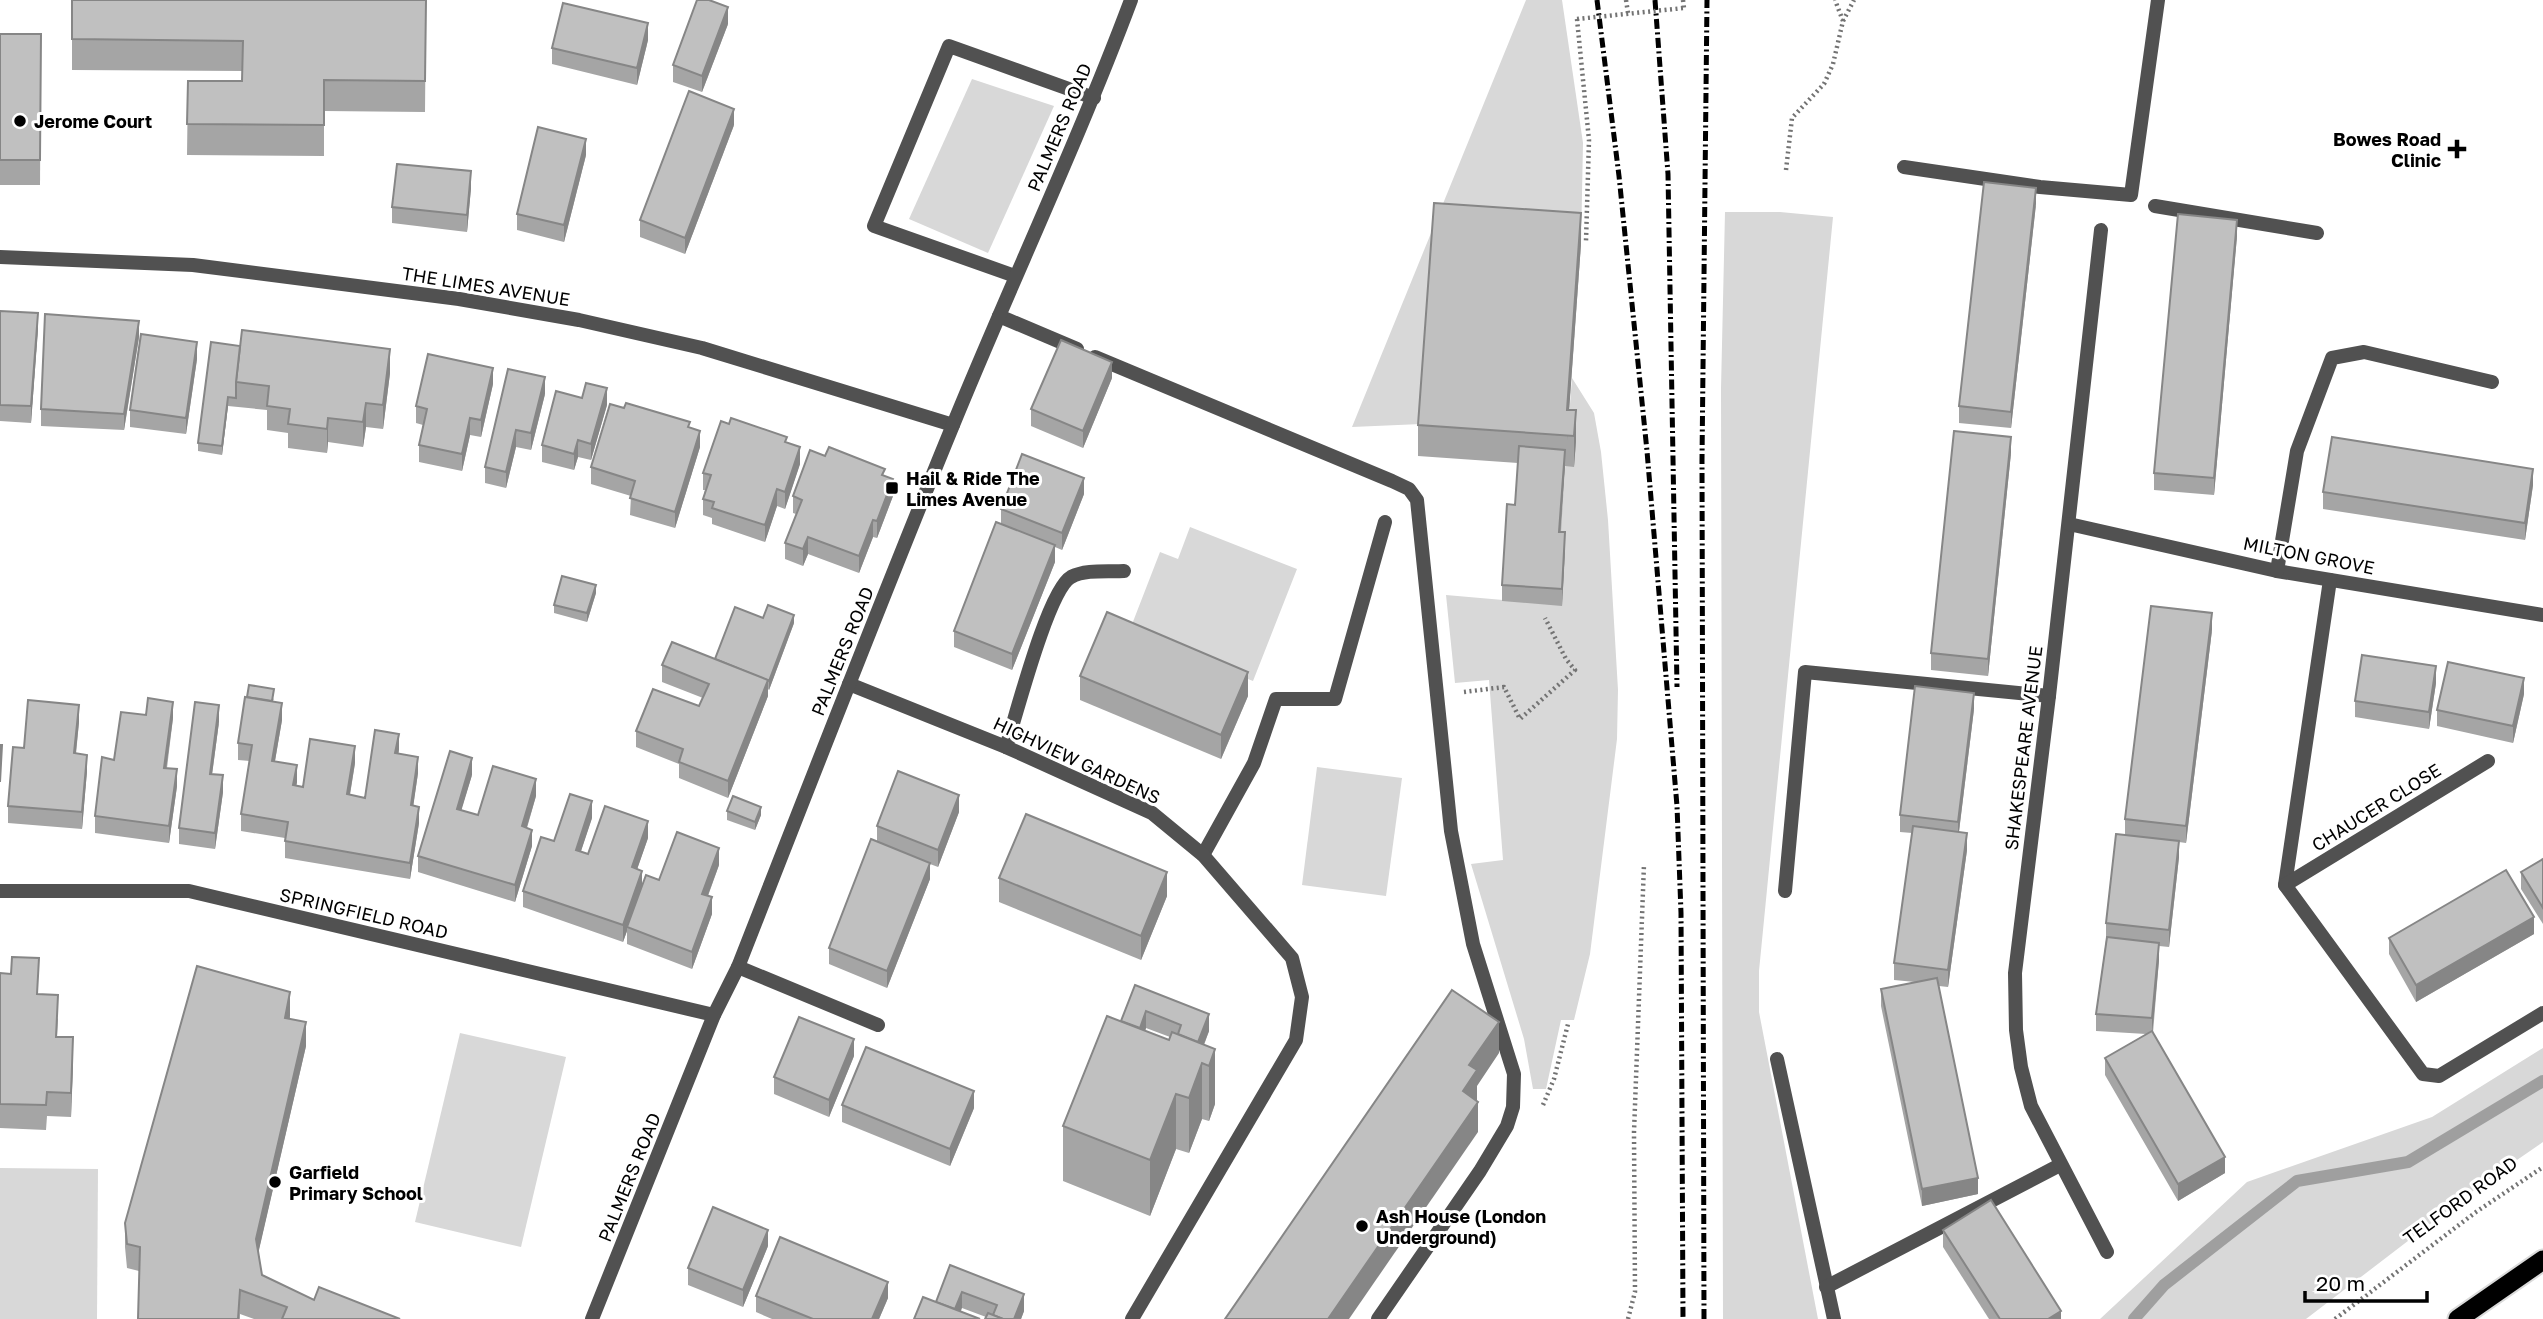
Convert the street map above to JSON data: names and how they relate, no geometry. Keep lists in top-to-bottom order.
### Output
{
  "streets": {
    "street": [
      "PALMERS ROAD",
      "THE LIMES AVENUE",
      "MILTON GROVE",
      "SHAKESPEARE AVENUE",
      "HIGHVIEW GARDENS",
      "CHAUCER CLOSE",
      "SPRINGFIELD ROAD"
    ],
    "path": ["TELFORD ROAD"]
  },
  "crossings": [
    ["PALMERS ROAD", "THE LIMES AVENUE"],
    ["PALMERS ROAD", "HIGHVIEW GARDENS"],
    ["PALMERS ROAD", "SPRINGFIELD ROAD"],
    ["MILTON GROVE", "SHAKESPEARE AVENUE"]
  ],
  "places": {
    "other": ["Jerome Court", "Garfield Primary School", "Ash House (London Underground)"],
    "health": ["Bowes Road Clinic"],
    "transit": ["Hail & Ride The Limes Avenue"]
  },
  "scale_bar": "20 m"
}
